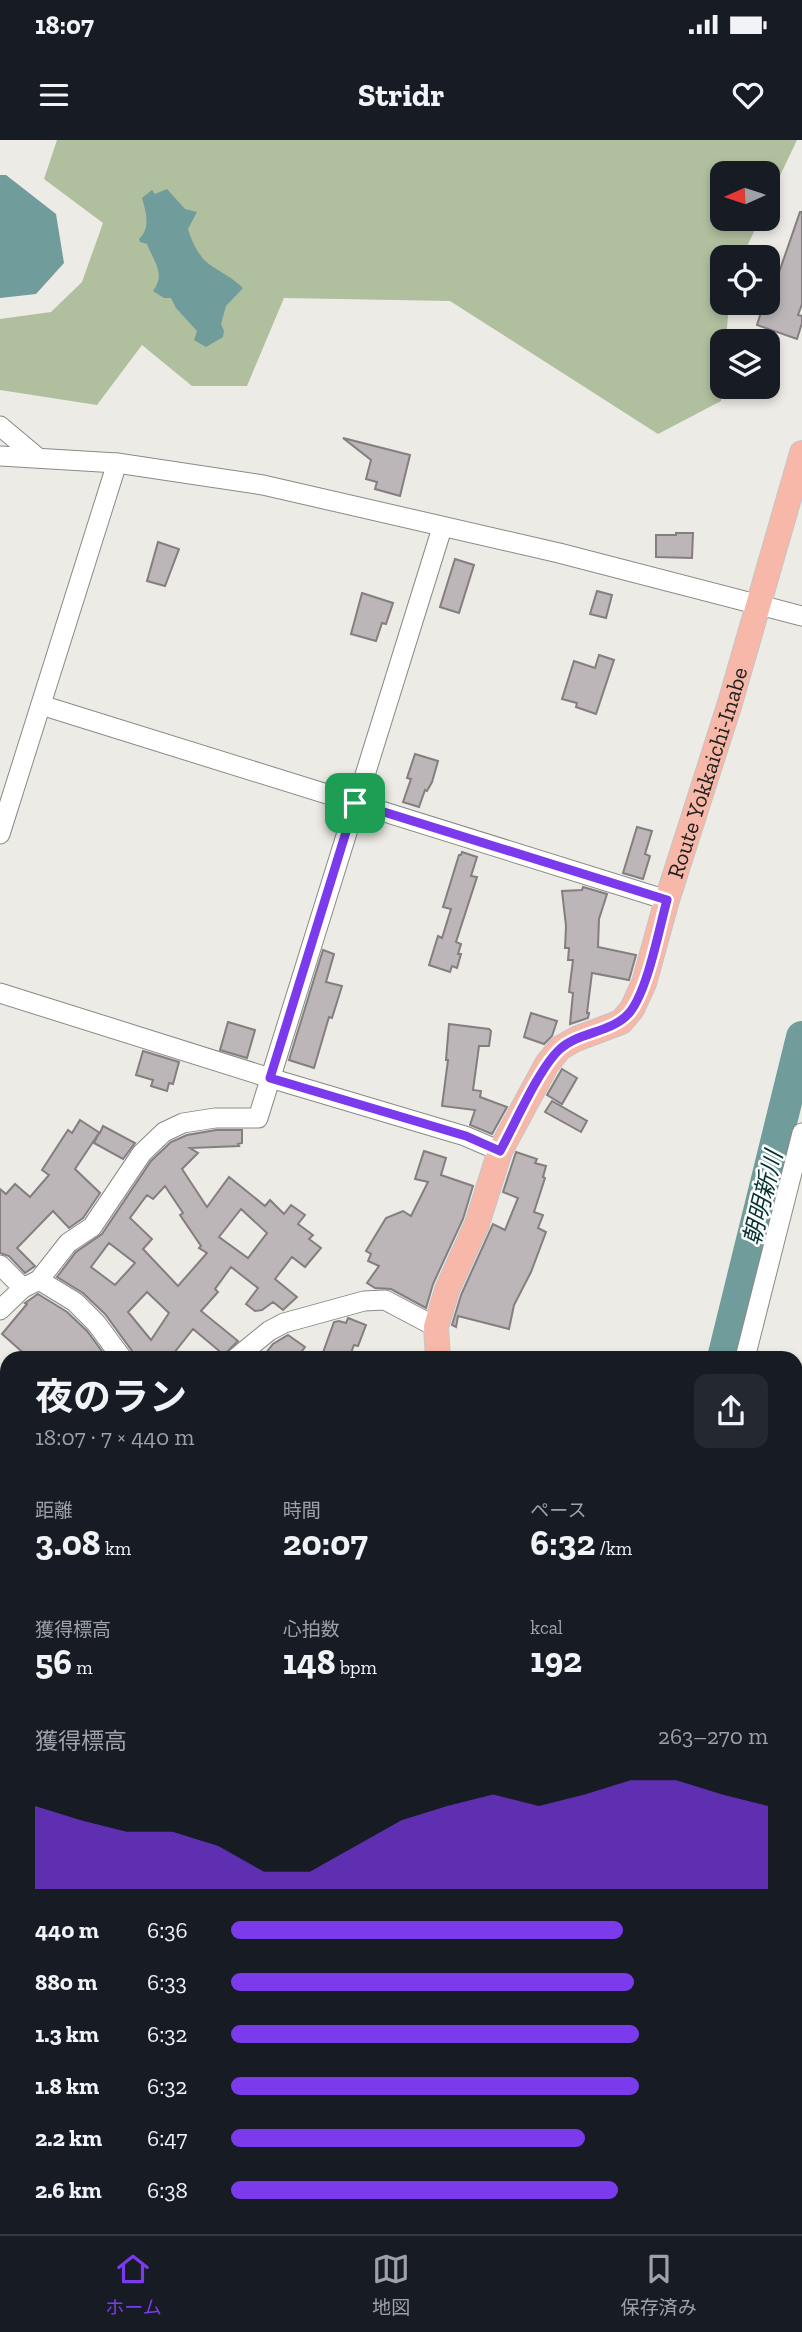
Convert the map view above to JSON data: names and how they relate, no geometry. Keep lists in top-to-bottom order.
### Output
{
  "streets": {
    "main road": ["Route Yokkaichi-Inabe"]
  },
  "water": ["朝明新川"],
  "north": "left",
  "page": {
    "status": "18:07",
    "header": "Stridr",
    "heading": ["夜のラン", "18:07 · 7 × 440 m"],
    "stats": [
      ["距離", "3.08 km"],
      ["時間", "20:07"],
      ["ペース", "6:32 /km"],
      ["獲得標高", "56 m"],
      ["心拍数", "148 bpm"],
      ["kcal", "192"]
    ],
    "chart": ["獲得標高", "263–270 m"],
    "list": [
      {
        "name": "440 m",
        "note": "6:36"
      },
      {
        "name": "880 m",
        "note": "6:33"
      },
      {
        "name": "1.3 km",
        "note": "6:32"
      },
      {
        "name": "1.8 km",
        "note": "6:32"
      },
      {
        "name": "2.2 km",
        "note": "6:47"
      },
      {
        "name": "2.6 km",
        "note": "6:38"
      }
    ],
    "tabs": ["ホーム", "地図", "保存済み"]
  }
}
